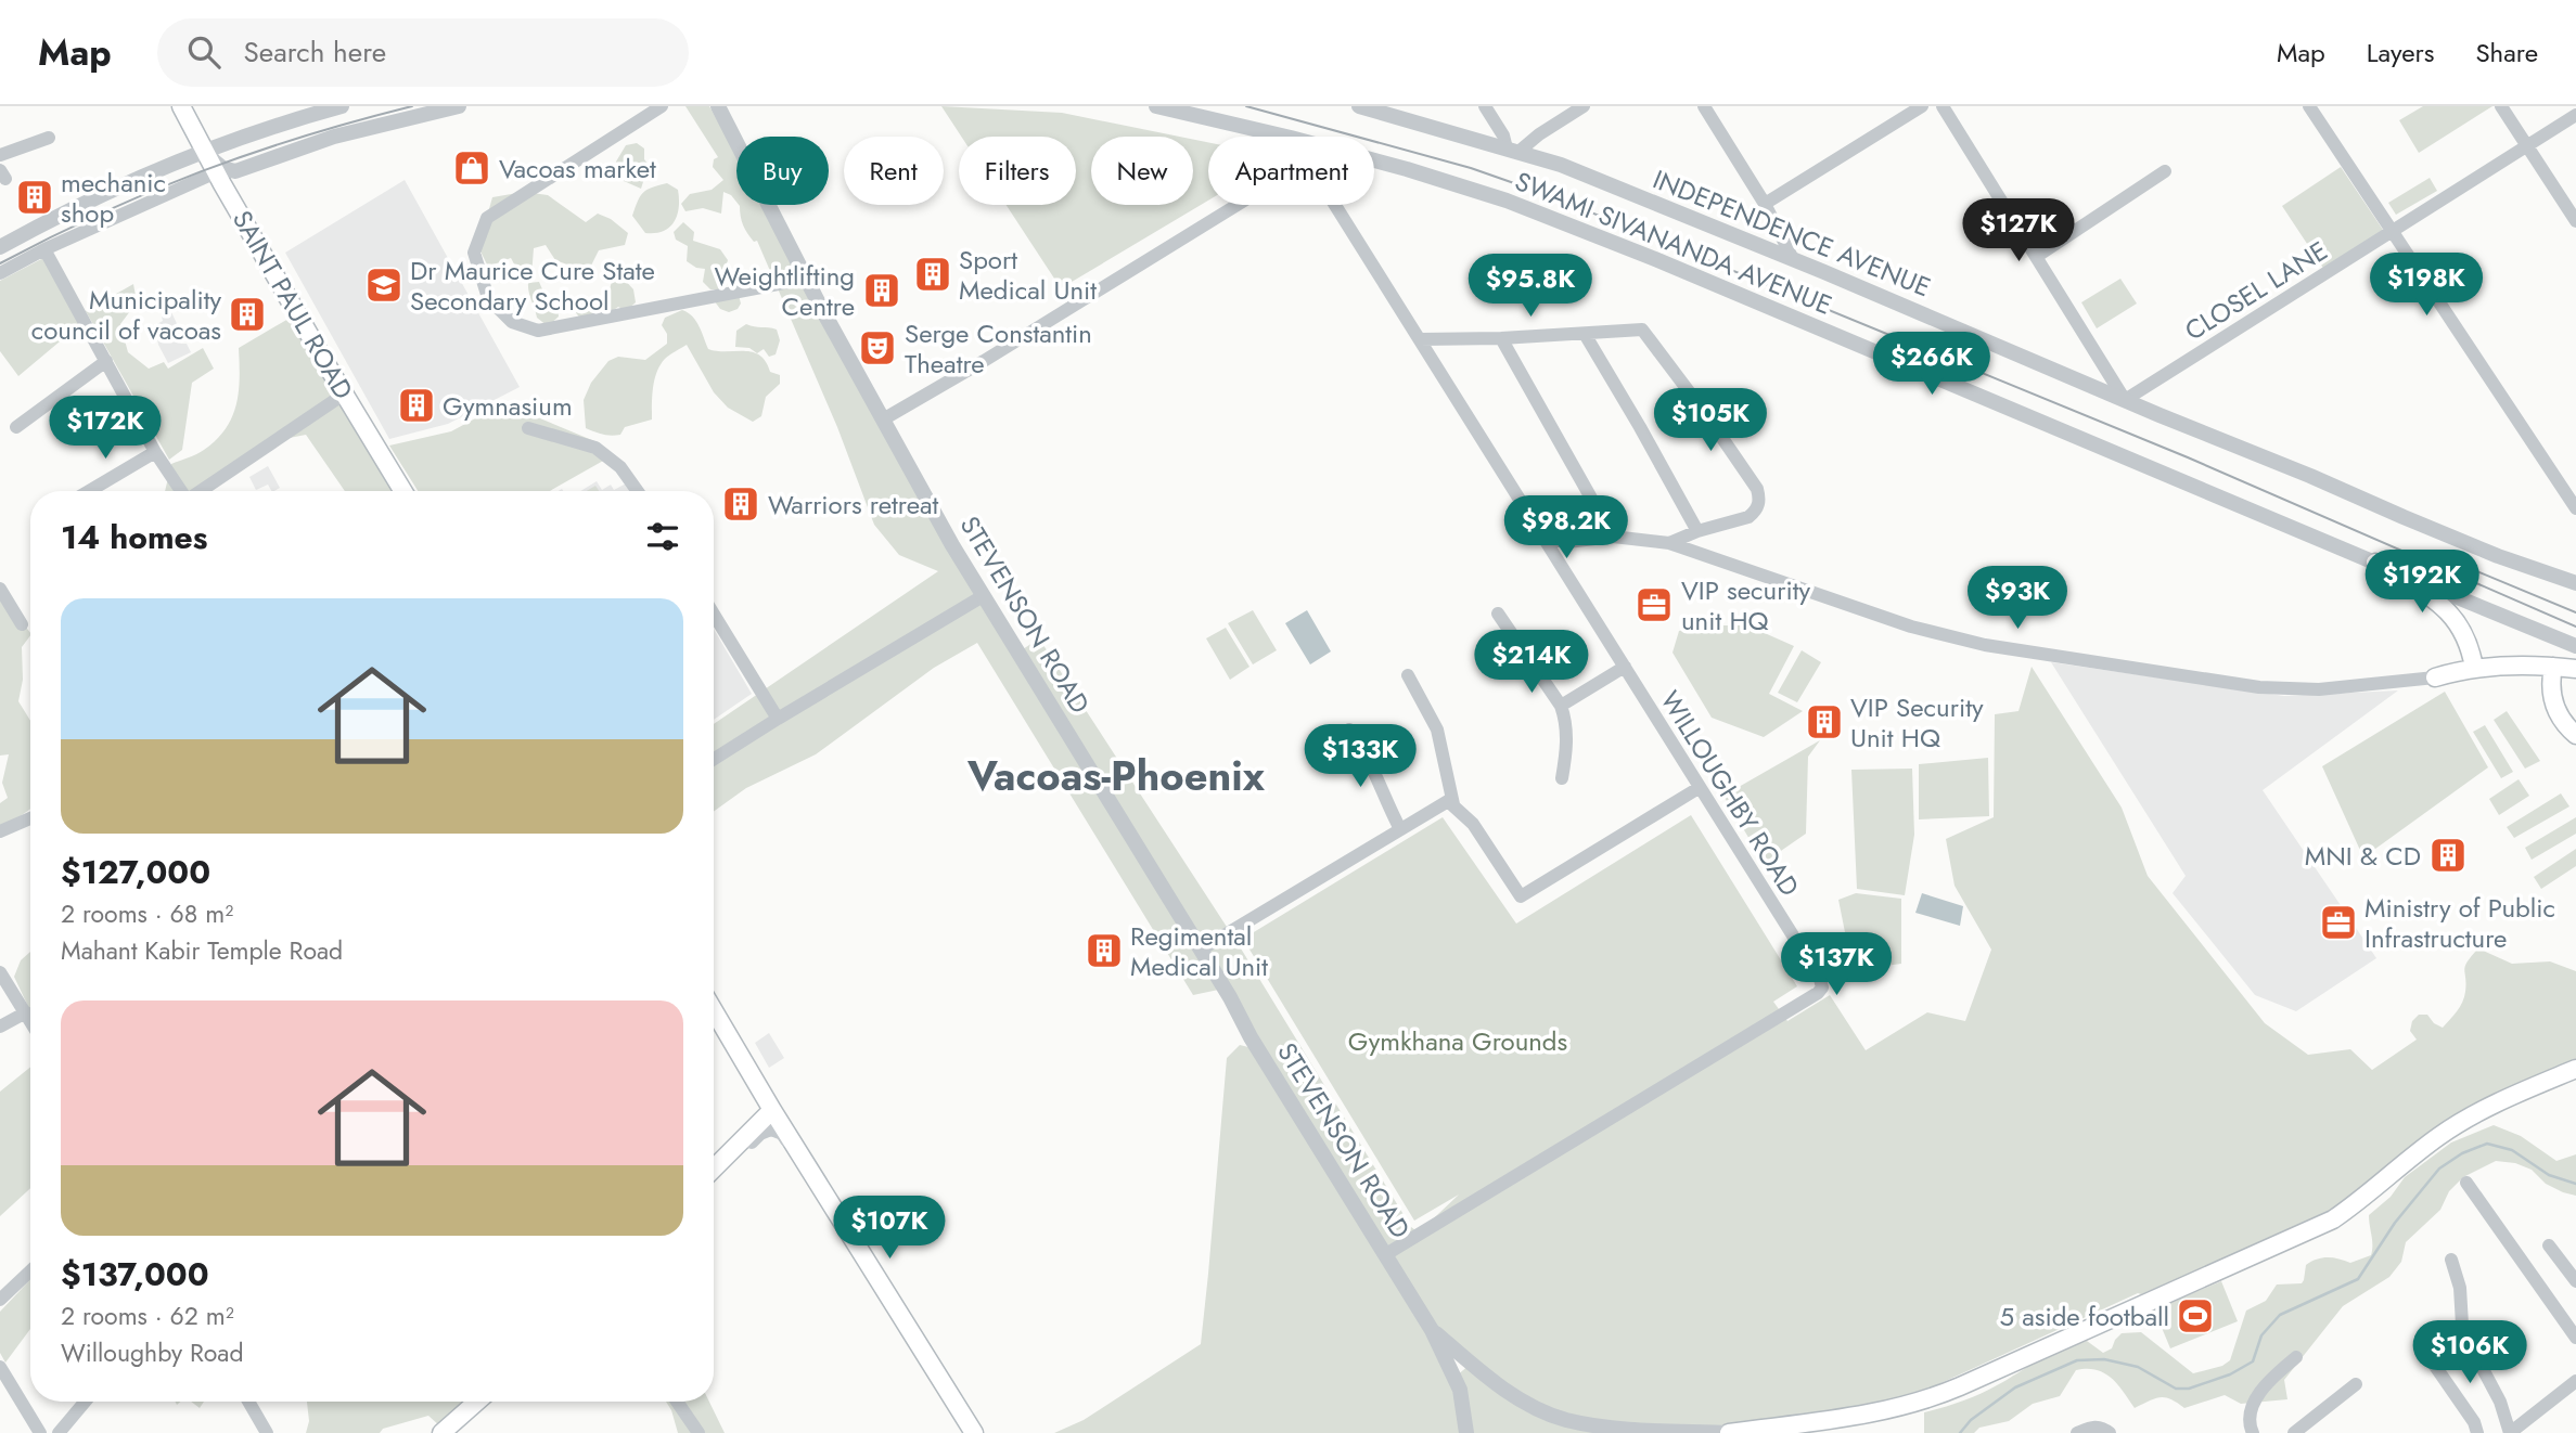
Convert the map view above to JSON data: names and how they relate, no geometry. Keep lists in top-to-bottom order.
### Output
{
  "streets": {
    "main road": ["SAINT PAUL ROAD"],
    "street": [
      "INDEPENDENCE AVENUE",
      "SWAMI SIVANANDA AVENUE",
      "CLOSEL LANE",
      "STEVENSON ROAD",
      "WILLOUGHBY ROAD"
    ]
  },
  "crossings": [
    ["INDEPENDENCE AVENUE", "CLOSEL LANE"],
    ["STEVENSON ROAD", "WILLOUGHBY ROAD"]
  ],
  "districts": ["Vacoas-Phoenix"],
  "parks": ["Gymkhana Grounds"],
  "places": {
    "shop": ["Vacoas market"],
    "building": [
      "mechanic shop",
      "Sport Medical Unit",
      "Weightlifting Centre",
      "Municipality council of vacoas",
      "Gymnasium",
      "Warriors retreat",
      "VIP Security Unit HQ",
      "MNI & CD",
      "Regimental Medical Unit"
    ],
    "school or university": ["Dr Maurice Cure State Secondary School"],
    "theatre": ["Serge Constantin Theatre"],
    "office": ["VIP security unit HQ", "Ministry of Public Infrastructure"],
    "sports": ["5 aside football"]
  },
  "page": {
    "header": "Map",
    "search": "Search here",
    "nav": ["Map", "Layers", "Share"],
    "chip": [
      "Buy",
      "Rent",
      "Filters",
      "New",
      "Apartment"
    ],
    "price": [
      "$127K",
      "$198K",
      "$95.8K",
      "$266K",
      "$105K",
      "$172K",
      "$98.2K",
      "$192K",
      "$93K",
      "$214K",
      "$133K",
      "$137K",
      "$107K",
      "$106K"
    ],
    "heading": "14 homes",
    "list": [
      {
        "name": "$127,000",
        "note": "2 rooms · 68 m² · Mahant Kabir Temple Road"
      },
      {
        "name": "$137,000",
        "note": "2 rooms · 62 m² · Willoughby Road"
      }
    ]
  }
}
